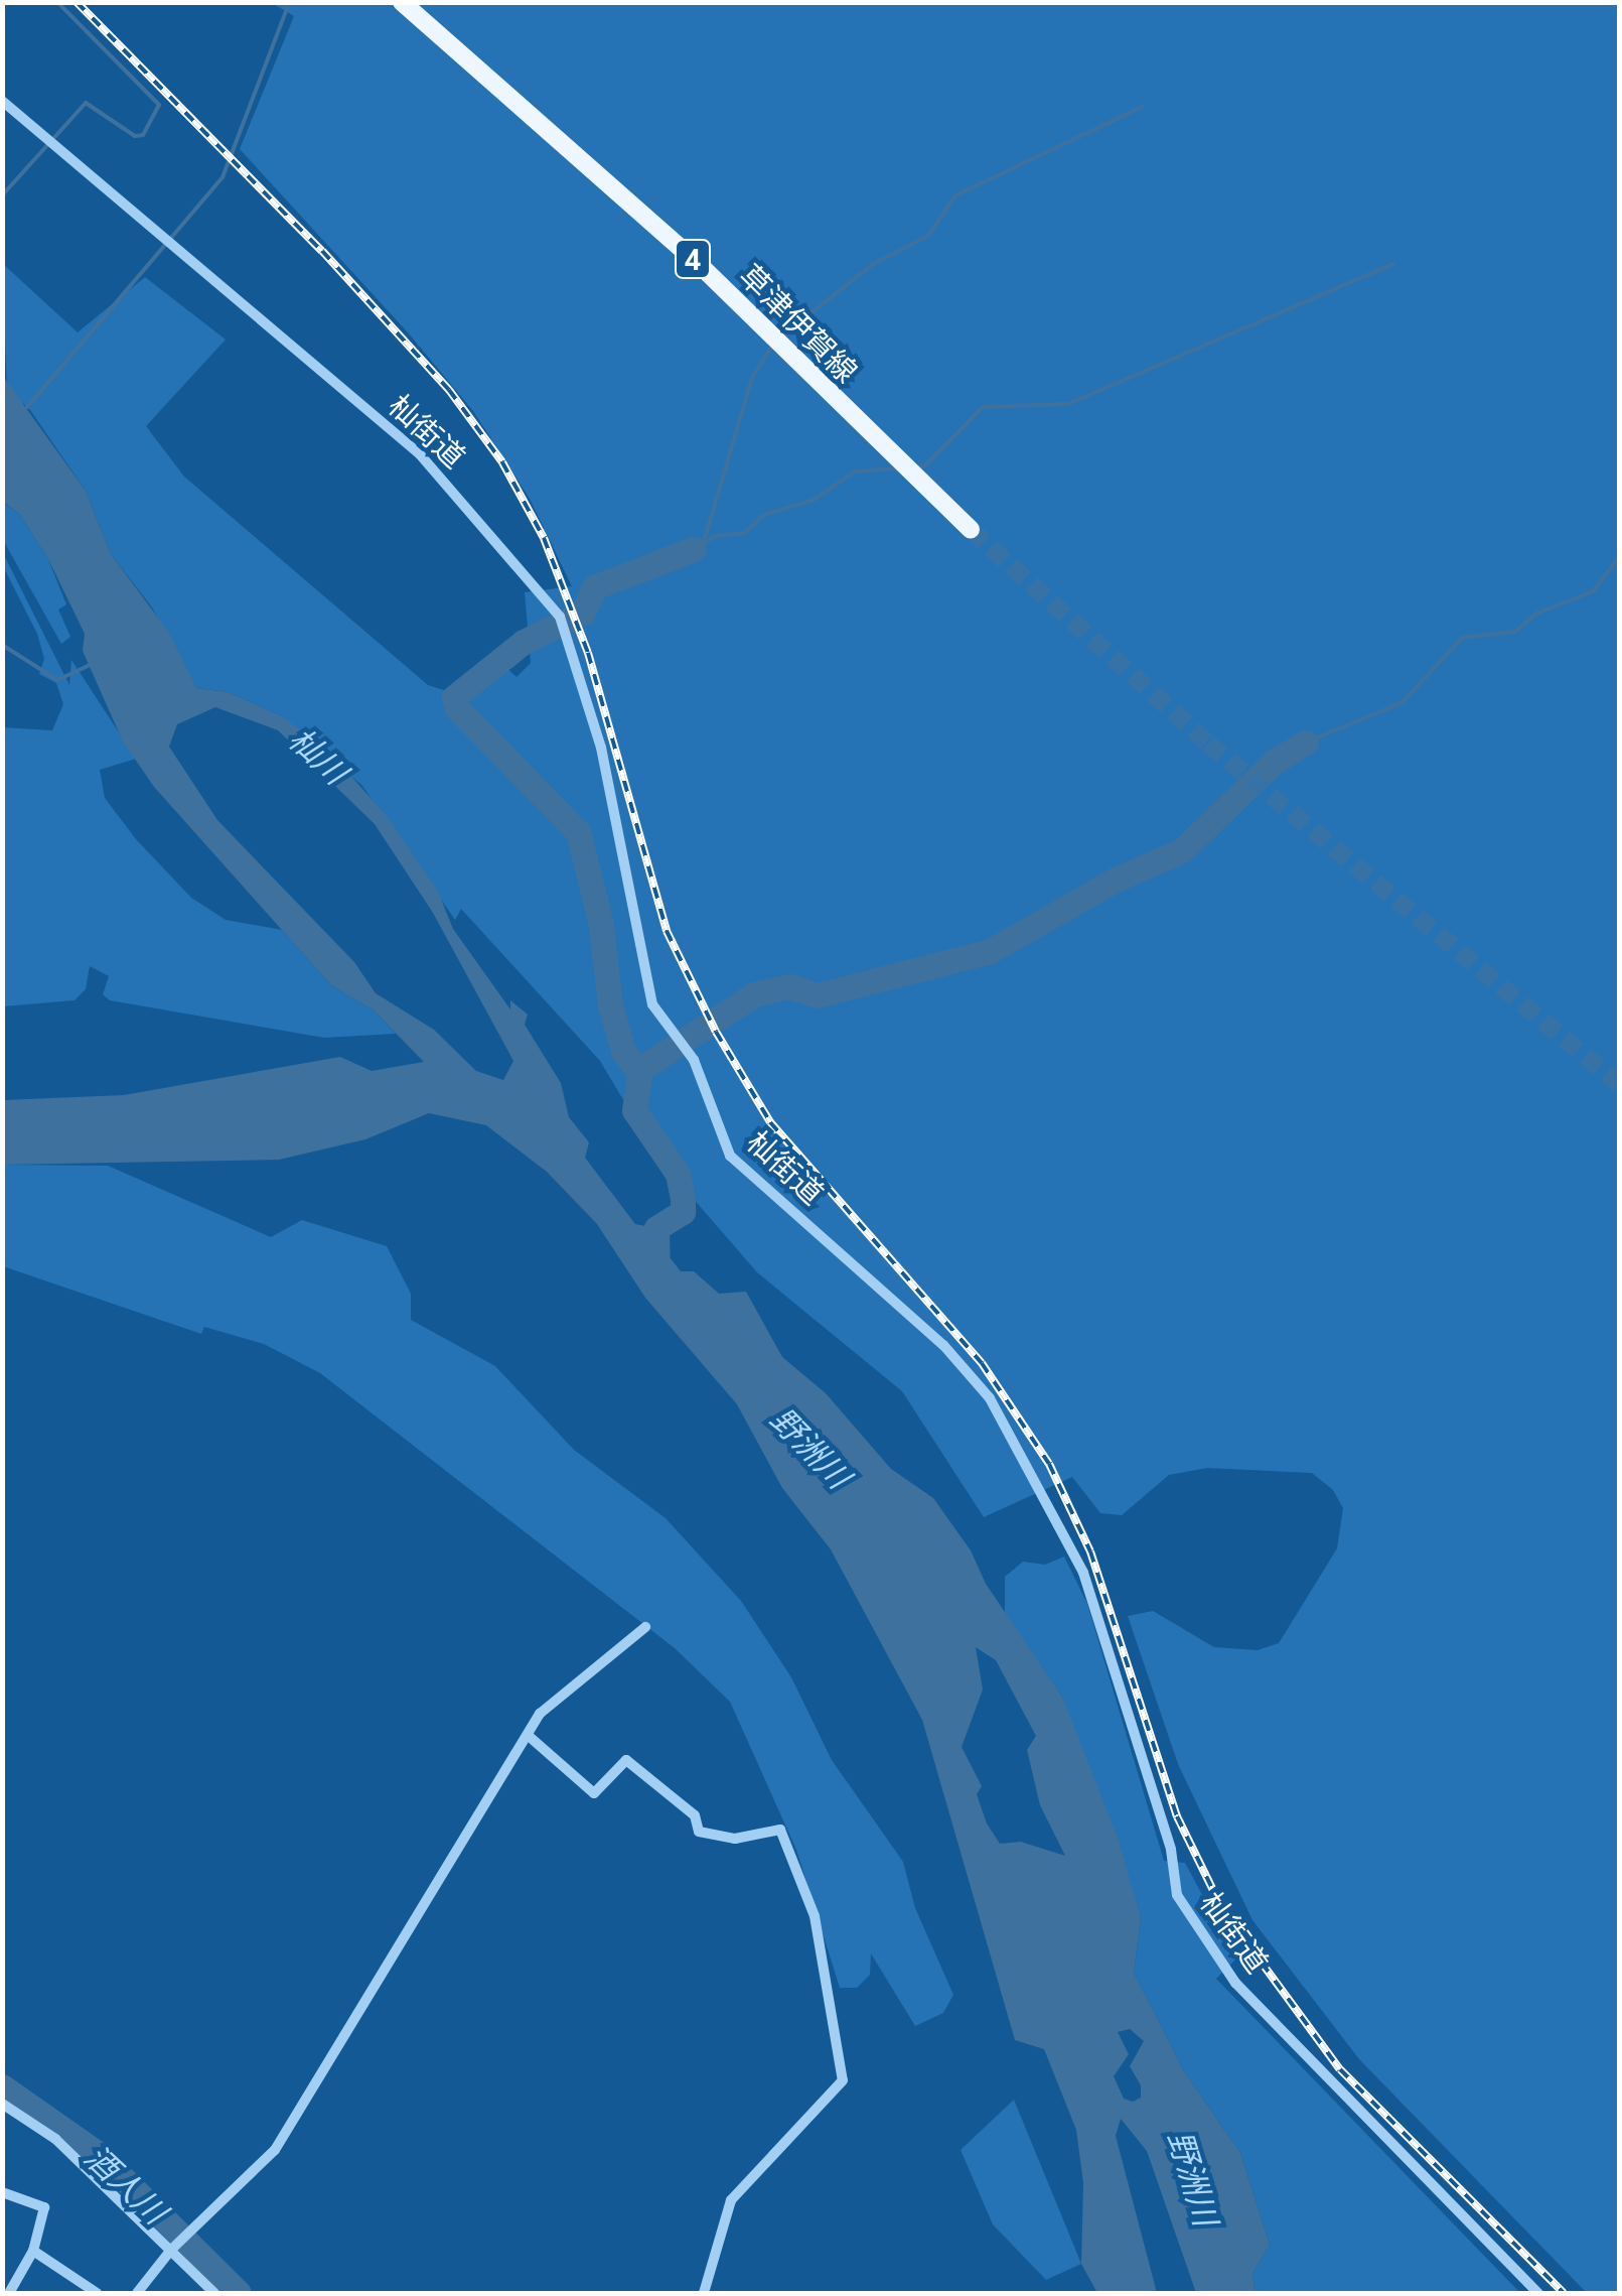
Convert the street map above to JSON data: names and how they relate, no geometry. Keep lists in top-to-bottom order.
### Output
{
  "streets": {
    "main road": ["4", "草津伊賀線"],
    "street": ["杣街道"]
  },
  "water": ["杣川", "野洲川", "酒人川"]
}
